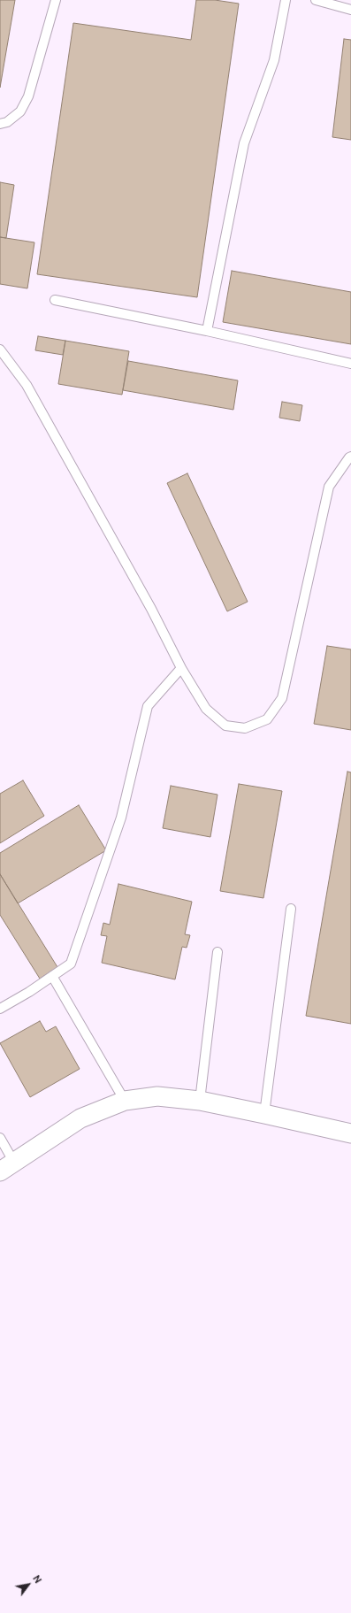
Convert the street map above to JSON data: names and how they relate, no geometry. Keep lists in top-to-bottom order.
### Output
{
  "north": "top right"
}
